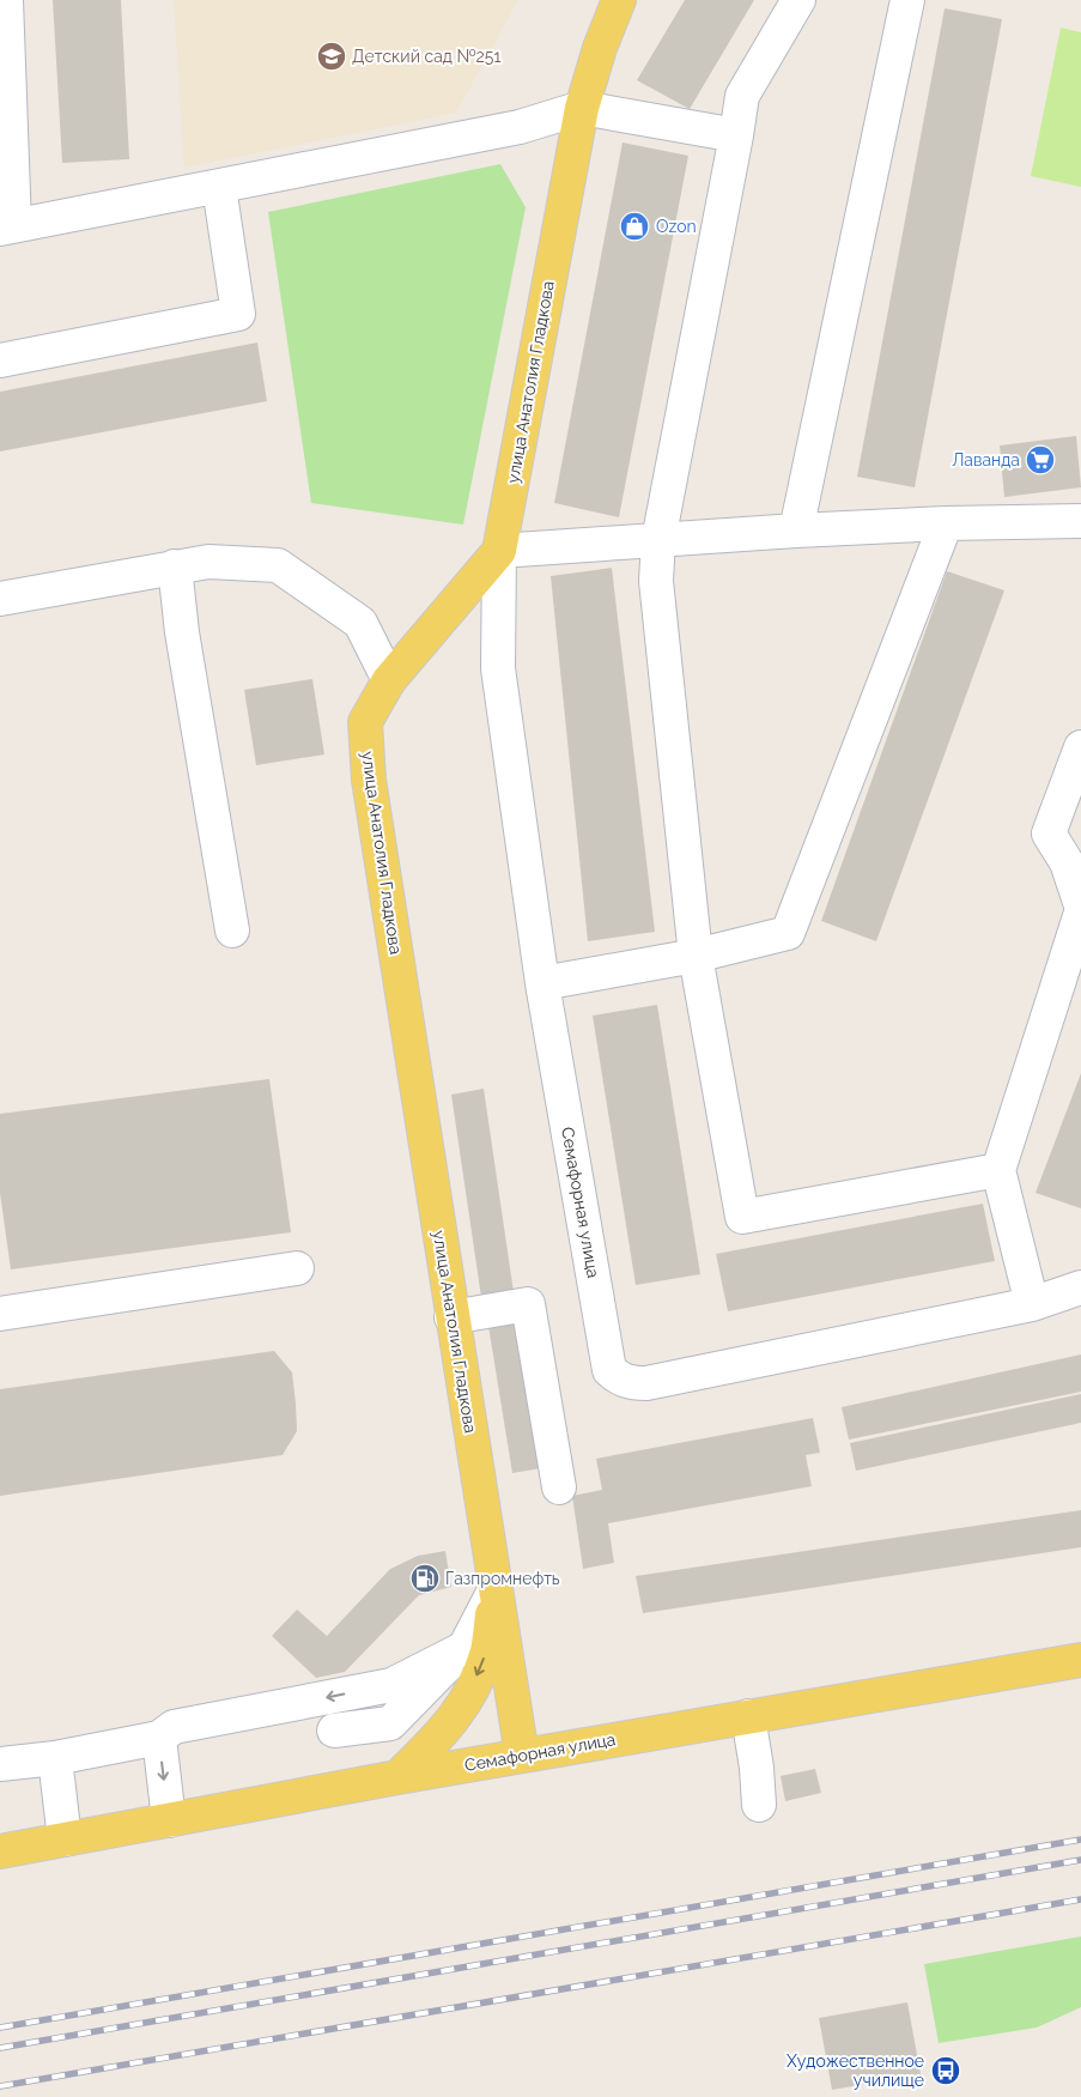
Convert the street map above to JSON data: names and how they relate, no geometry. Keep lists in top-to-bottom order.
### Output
{
  "streets": {
    "main road": ["улица Анатолия Гладкова", "Семафорная улица"]
  },
  "crossings": [
    ["улица Анатолия Гладкова", "Семафорная улица"]
  ],
  "places": {
    "school or university": ["Детский сад №251"],
    "shop": ["Ozon"],
    "supermarket": ["Лаванда"],
    "fuel station": ["Газпромнефть"],
    "bus stop": ["Художественное училище"]
  }
}
